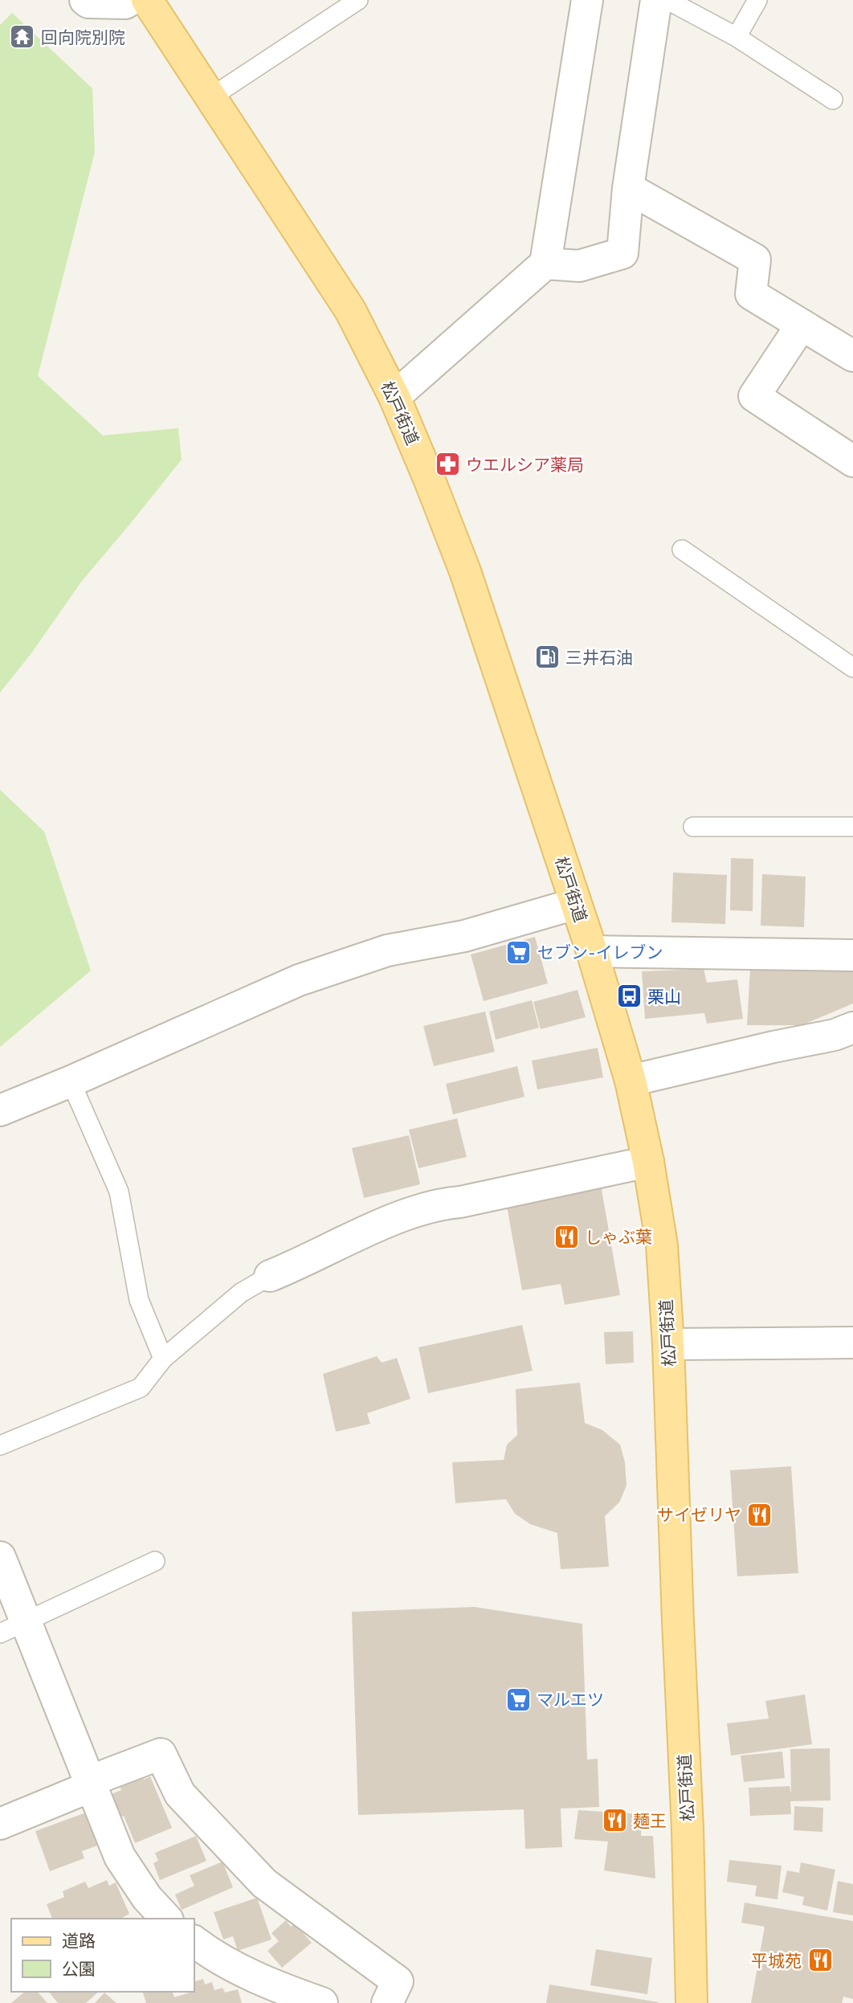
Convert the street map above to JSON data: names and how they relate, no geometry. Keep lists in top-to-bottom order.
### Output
{
  "streets": {
    "main road": ["松戸街道"]
  },
  "places": {
    "temple": ["回向院別院"],
    "pharmacy": ["ウエルシア薬局"],
    "fuel station": ["三井石油"],
    "supermarket": ["セブン-イレブン", "マルエツ"],
    "bus stop": ["栗山"],
    "restaurant": [
      "しゃぶ葉",
      "サイゼリヤ",
      "麺王",
      "平城苑"
    ]
  },
  "legend": ["道路", "公園"]
}
